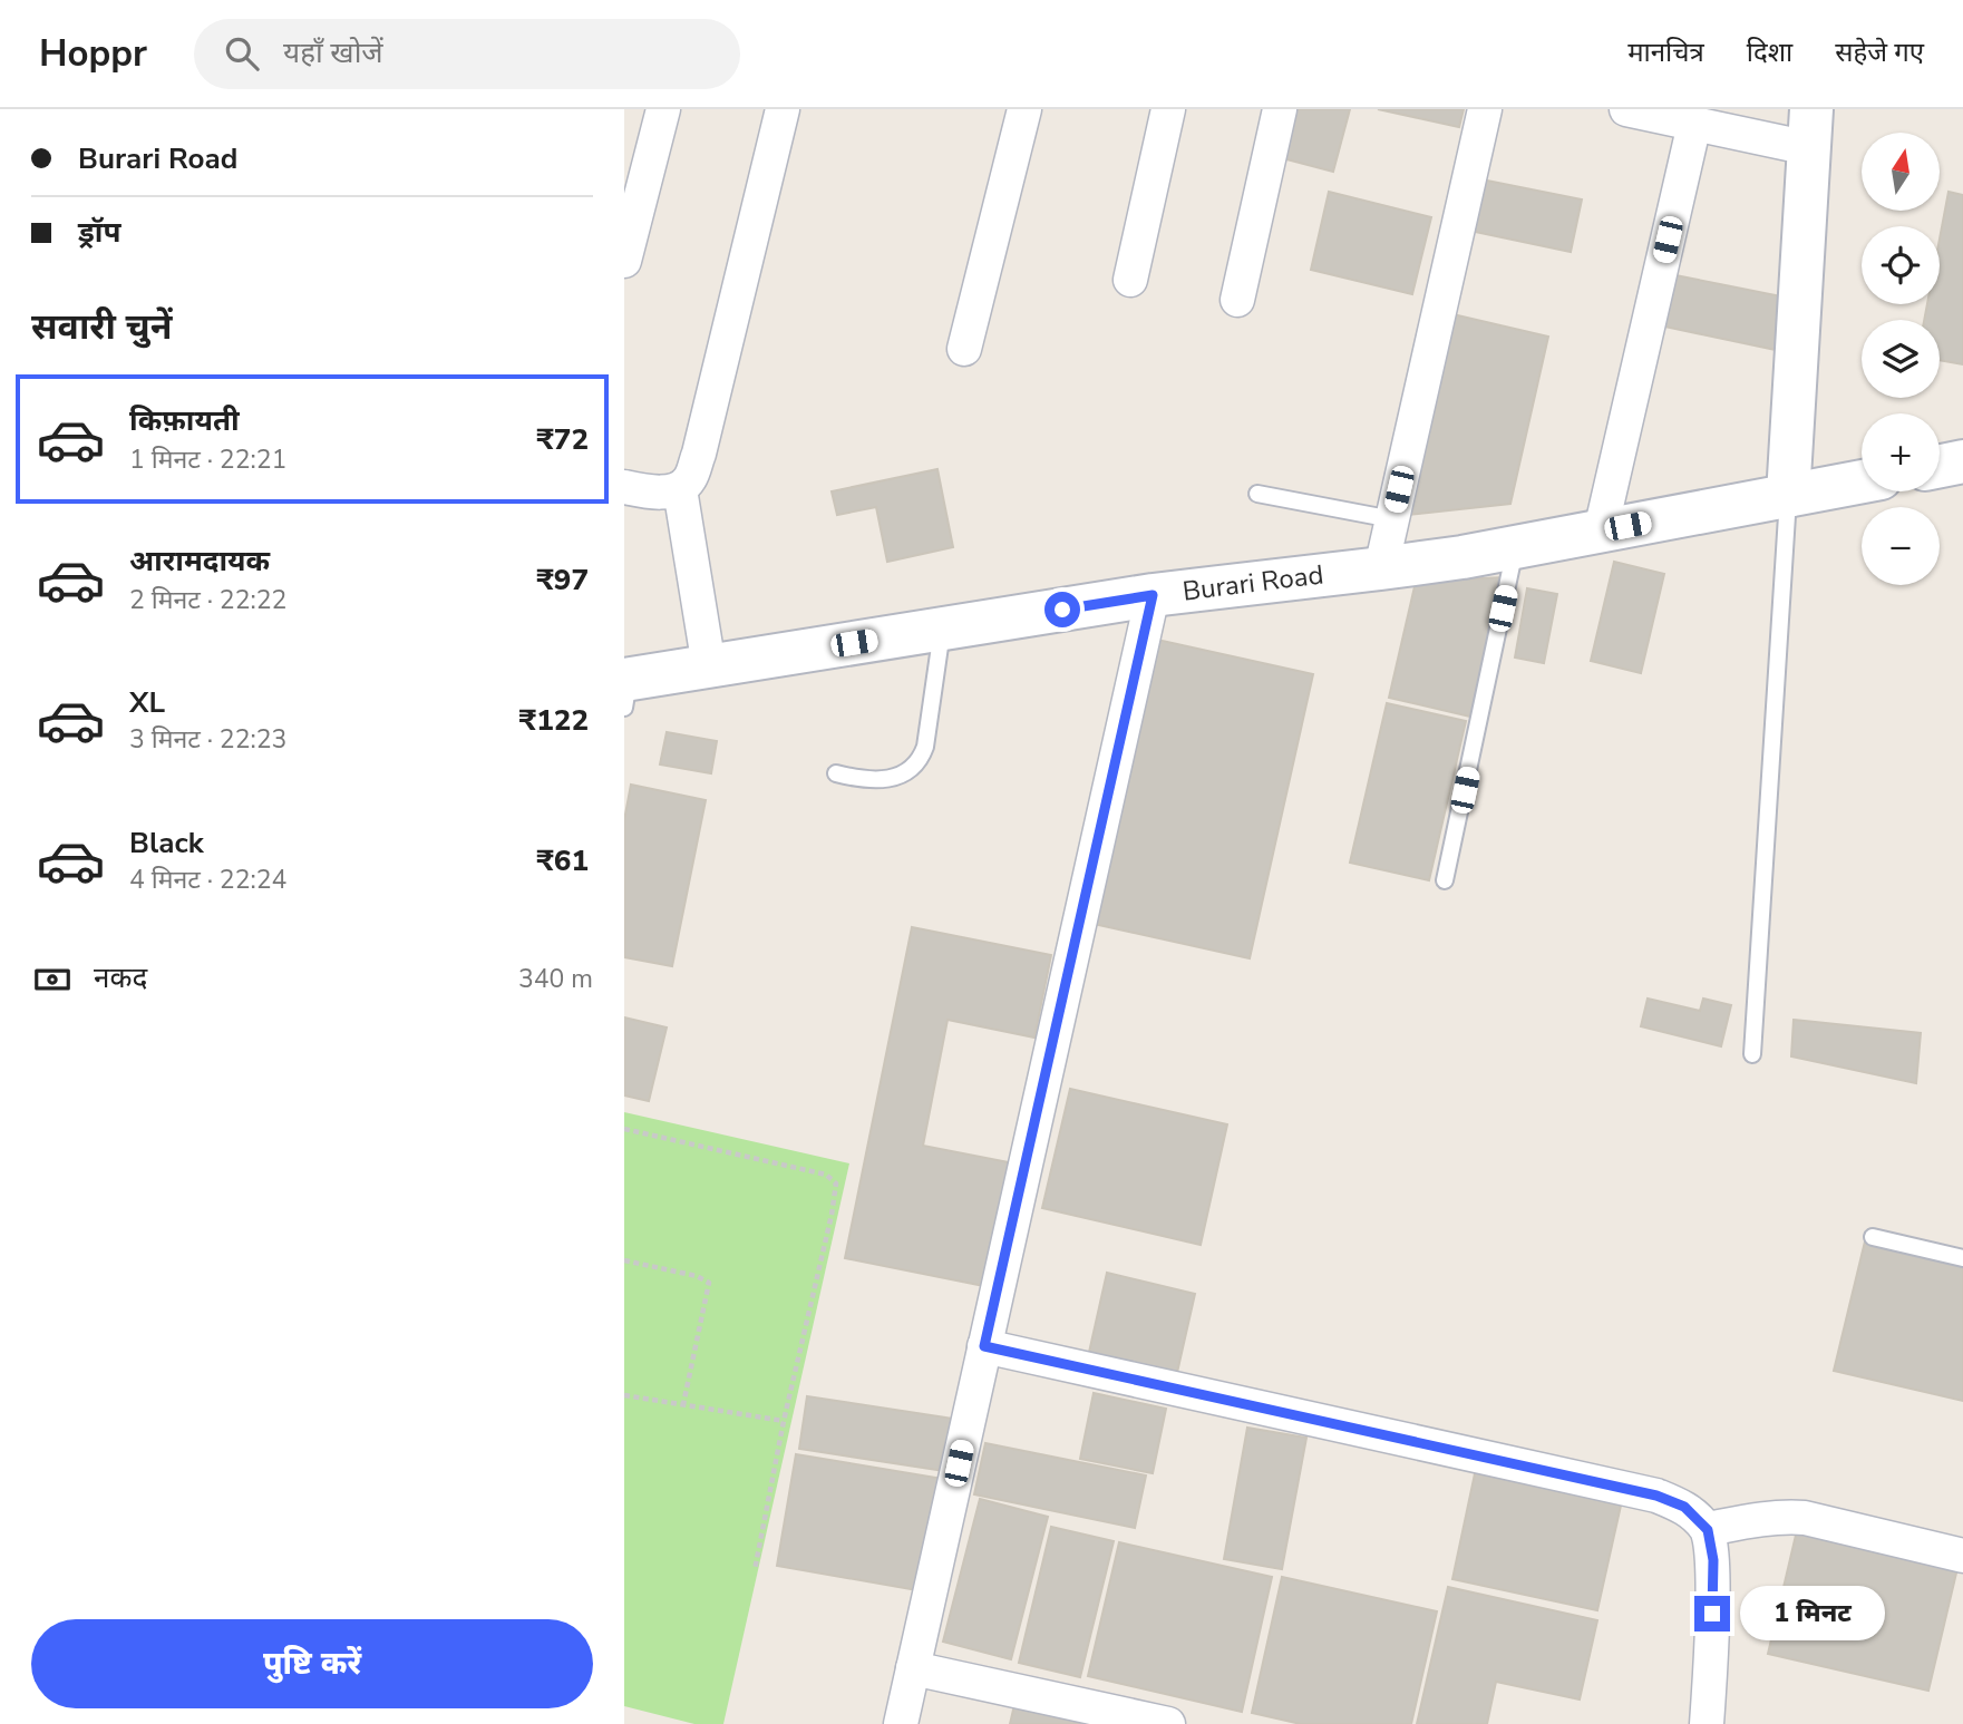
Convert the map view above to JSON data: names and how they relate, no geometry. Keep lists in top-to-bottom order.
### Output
{
  "streets": {
    "main road": ["Burari Road"]
  },
  "north": "top",
  "page": {
    "header": "Hoppr",
    "search": "यहाँ खोजें",
    "nav": ["मानचित्र", "दिशा", "सहेजे गए"],
    "banner": ["Burari Road", "ड्रॉप"],
    "map_buttons": ["+", "−"],
    "heading": "सवारी चुनें",
    "list": [
      {
        "name": "किफ़ायती",
        "note": "1 मिनट · 22:21",
        "value": "₹72"
      },
      {
        "name": "आरामदायक",
        "note": "2 मिनट · 22:22",
        "value": "₹97"
      },
      {
        "name": "XL",
        "note": "3 मिनट · 22:23",
        "value": "₹122"
      },
      {
        "name": "Black",
        "note": "4 मिनट · 22:24",
        "value": "₹61"
      }
    ],
    "pay": ["नकद", "340 m"],
    "bubble": "1 मिनट",
    "buttons": "पुष्टि करें"
  }
}
